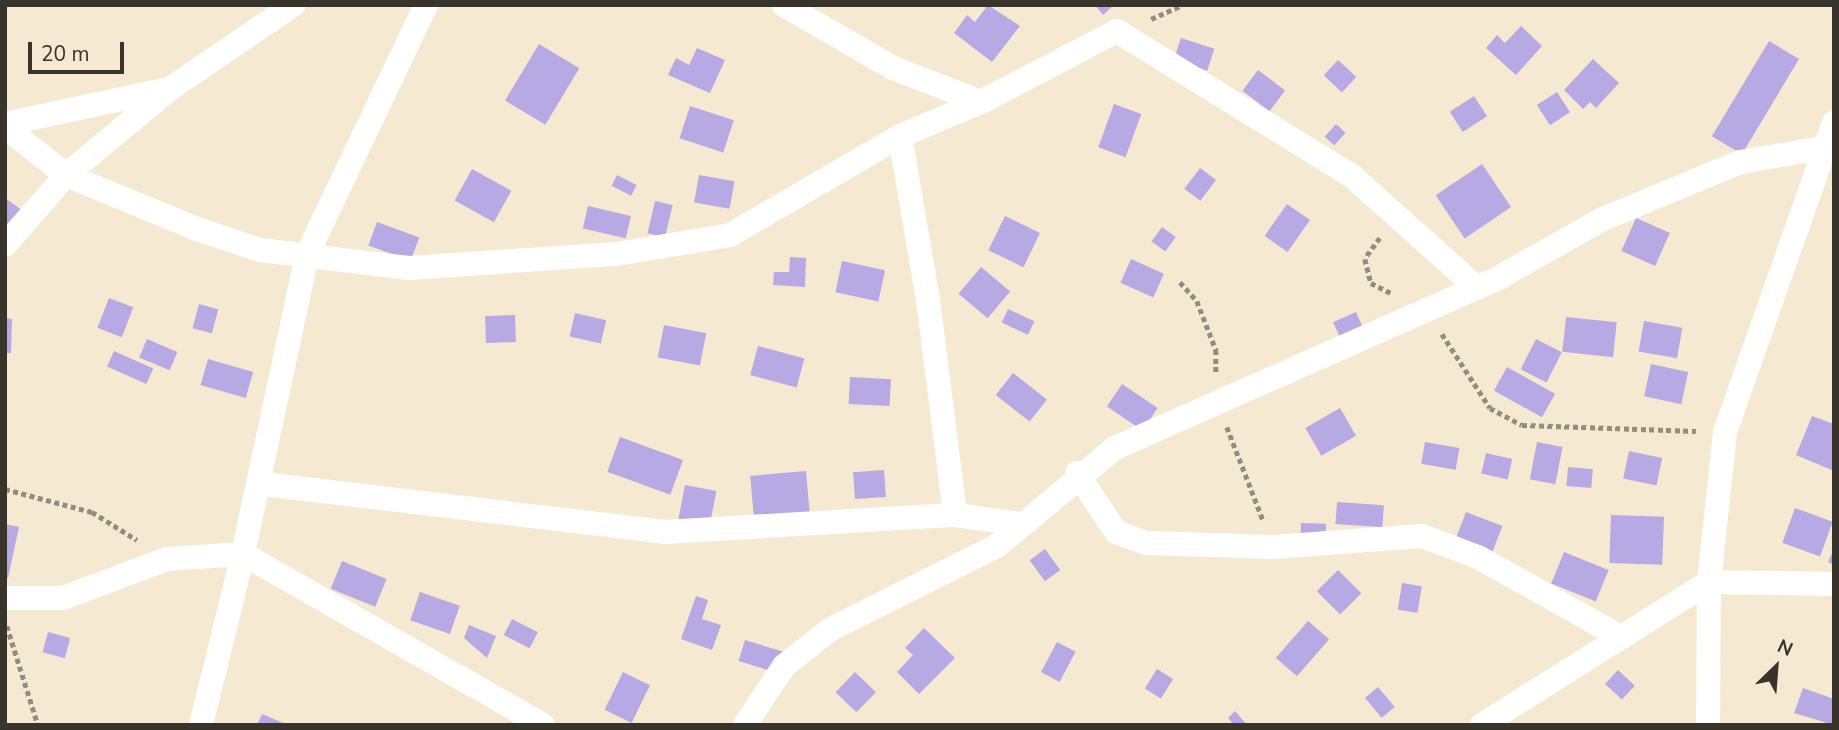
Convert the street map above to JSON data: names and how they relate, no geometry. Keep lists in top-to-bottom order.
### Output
{
  "scale_bar": "20 m",
  "north": "top right"
}
